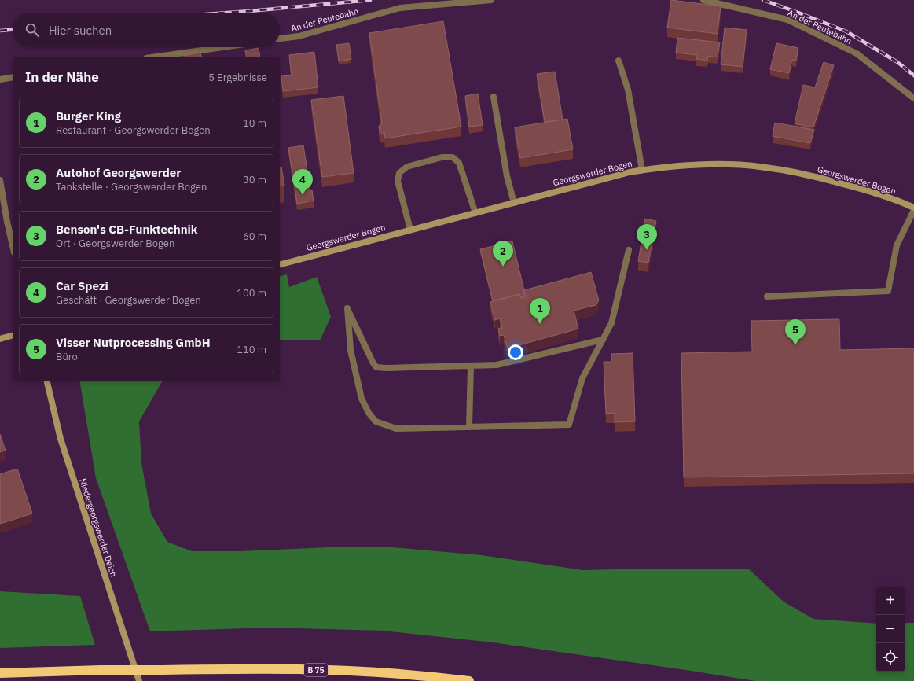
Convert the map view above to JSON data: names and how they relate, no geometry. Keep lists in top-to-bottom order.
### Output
{
  "streets": {
    "highway": ["B 75"],
    "street": ["An der Peutebahn", "Georgswerder Bogen", "Niedergeorgswerder Deich"]
  },
  "page": {
    "search": "Hier suchen",
    "heading": ["In der Nähe", "5 Ergebnisse"],
    "list": [
      {
        "mark": "1",
        "name": "Burger King",
        "note": "Restaurant · Georgswerder Bogen",
        "value": "10 m"
      },
      {
        "mark": "2",
        "name": "Autohof Georgswerder",
        "note": "Tankstelle · Georgswerder Bogen",
        "value": "30 m"
      },
      {
        "mark": "3",
        "name": "Benson's CB-Funktechnik",
        "note": "Ort · Georgswerder Bogen",
        "value": "60 m"
      },
      {
        "mark": "4",
        "name": "Car Spezi",
        "note": "Geschäft · Georgswerder Bogen",
        "value": "100 m"
      },
      {
        "mark": "5",
        "name": "Visser Nutprocessing GmbH",
        "note": "Büro",
        "value": "110 m"
      }
    ],
    "pins": [
      "4",
      "3",
      "2",
      "1",
      "5"
    ],
    "map_buttons": ["+", "−"]
  }
}
